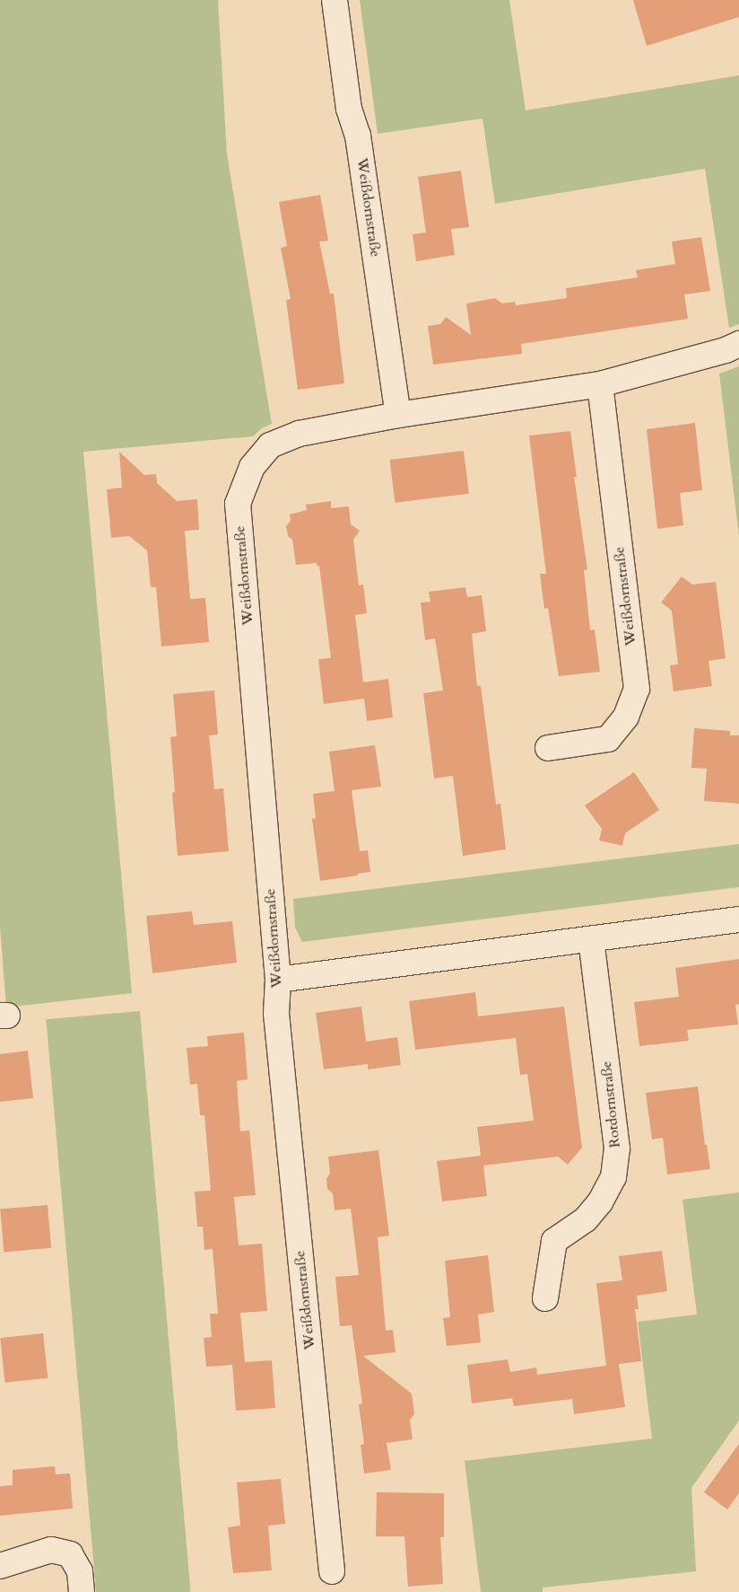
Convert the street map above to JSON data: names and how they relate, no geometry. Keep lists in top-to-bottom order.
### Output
{
  "streets": {
    "street": ["Weißdornstraße", "Rotdornstraße"]
  }
}
